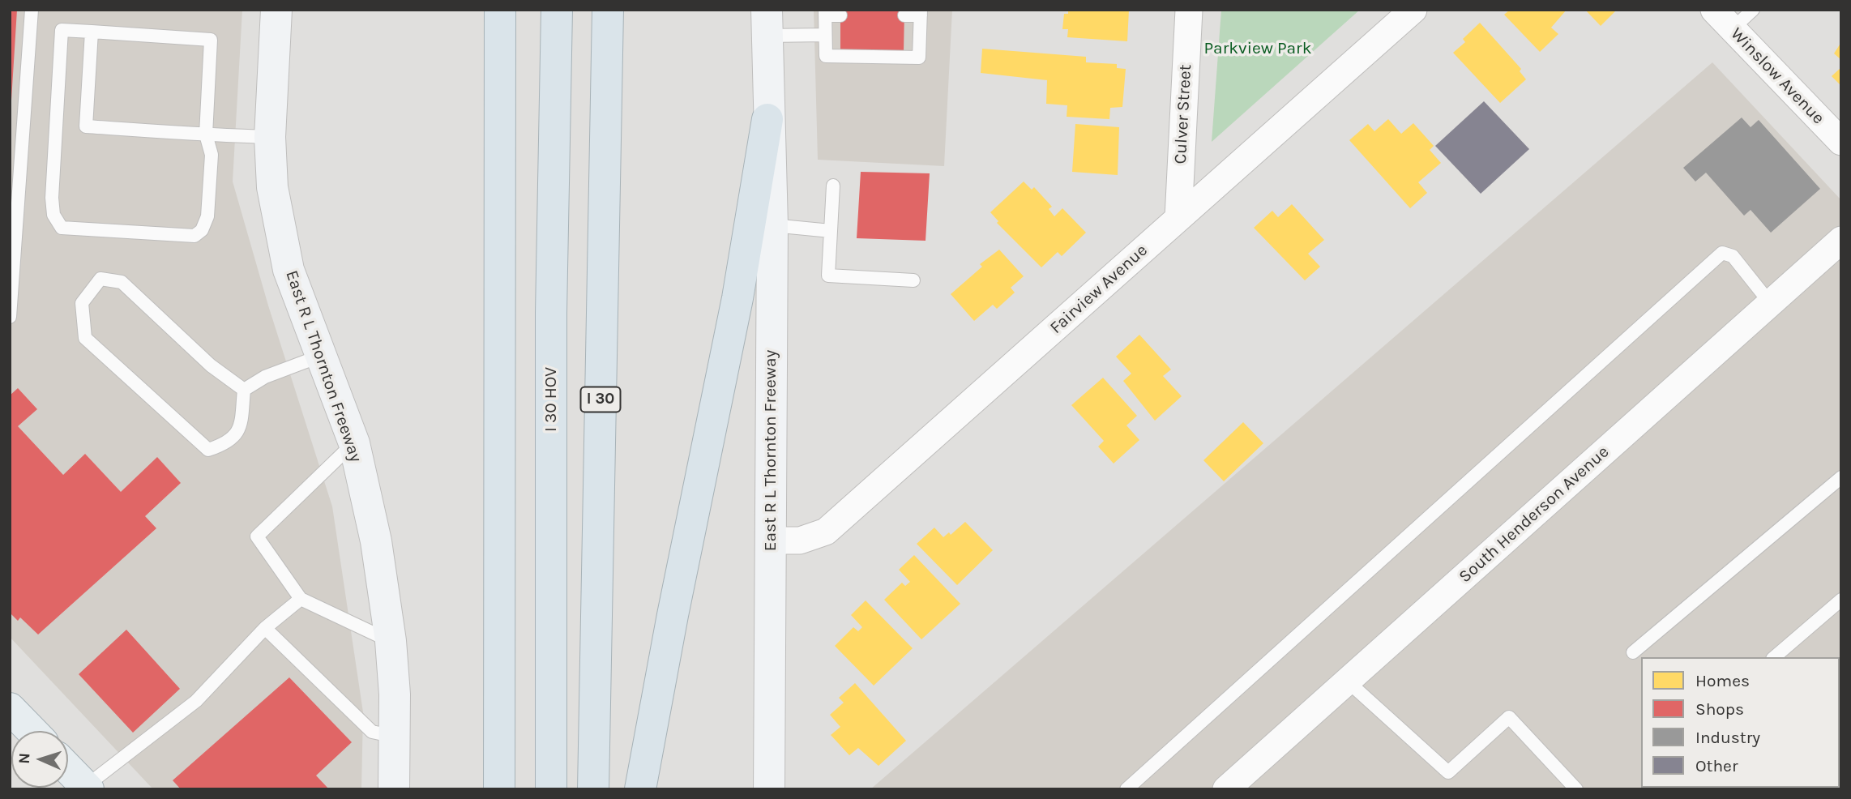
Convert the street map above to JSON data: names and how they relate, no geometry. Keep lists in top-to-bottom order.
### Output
{
  "streets": {
    "highway": ["I 30 HOV", "I 30"],
    "main road": ["East R L Thornton Freeway"],
    "street": [
      "Winslow Avenue",
      "Culver Street",
      "Fairview Avenue",
      "South Henderson Avenue"
    ]
  },
  "crossings": [
    ["Culver Street", "Fairview Avenue"],
    ["Fairview Avenue", "East R L Thornton Freeway"]
  ],
  "parks": ["Parkview Park"],
  "legend": [
    "Homes",
    "Shops",
    "Industry",
    "Other"
  ],
  "north": "left"
}
